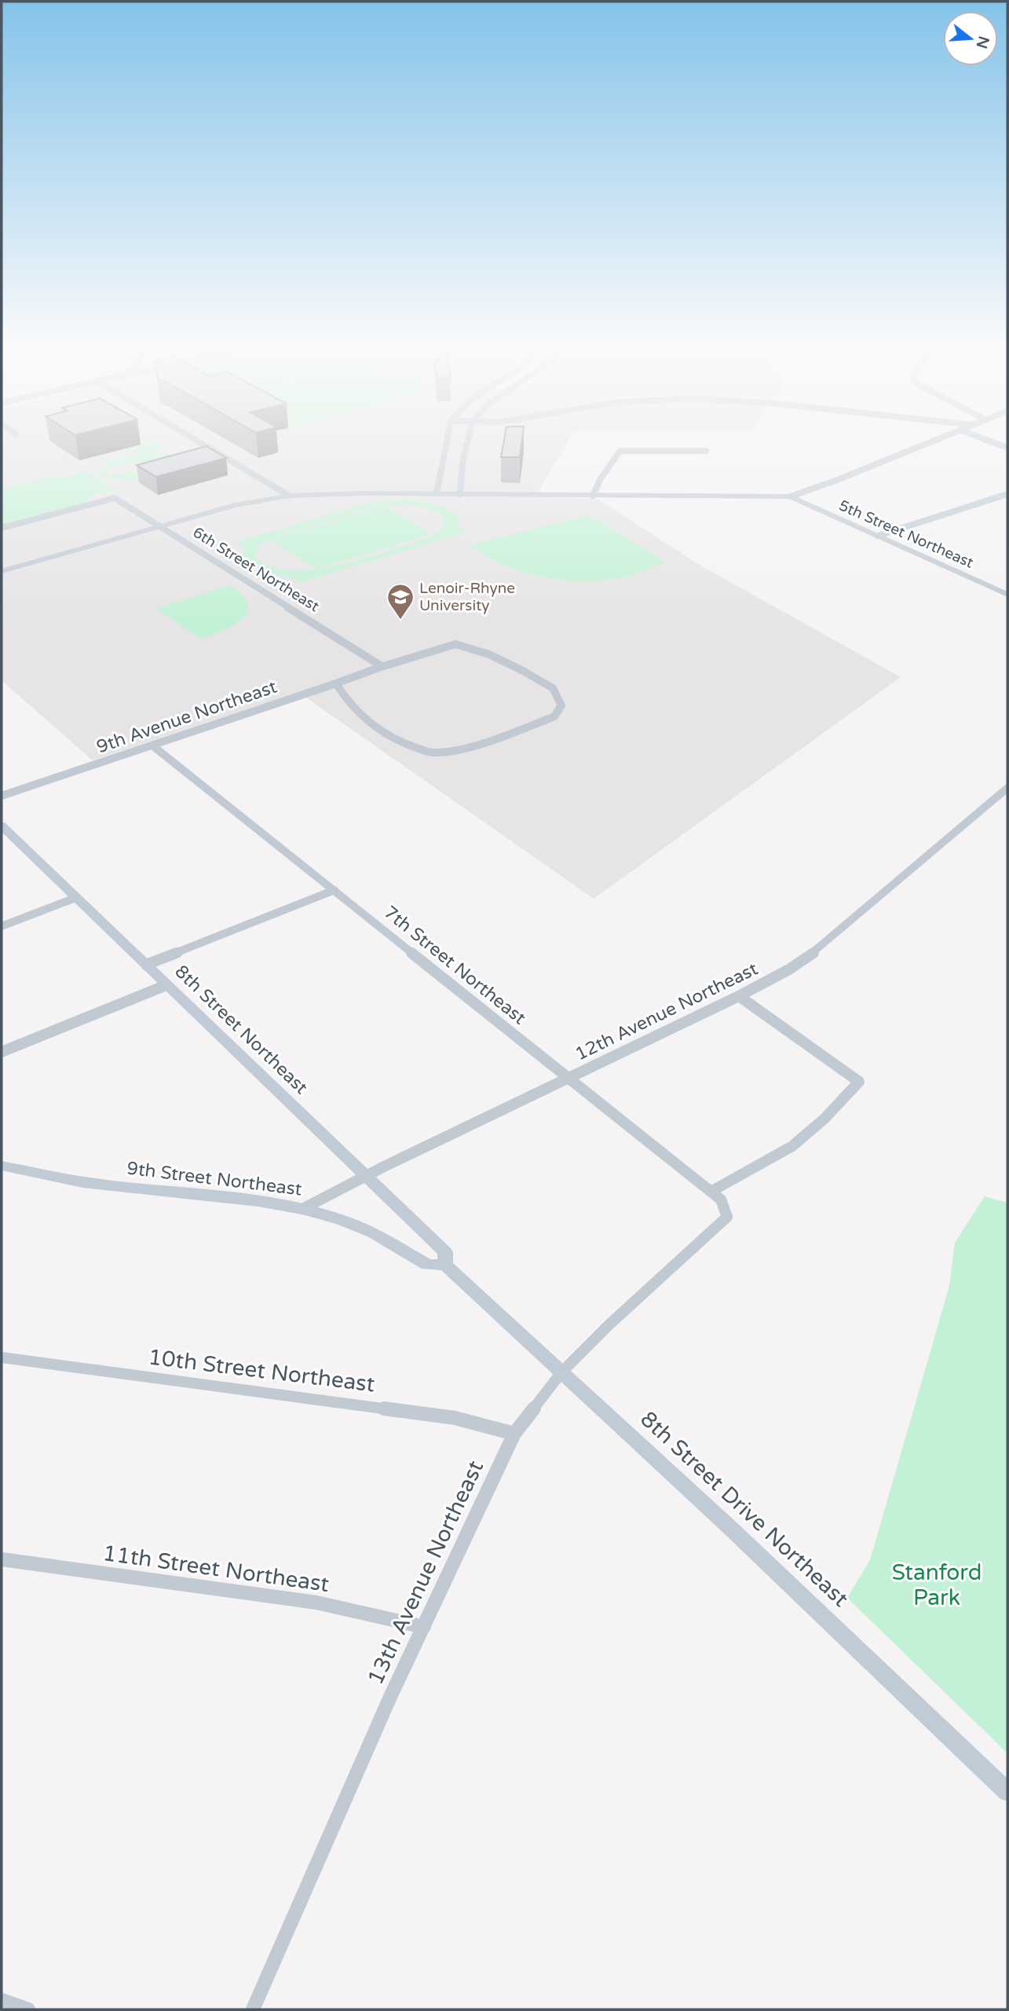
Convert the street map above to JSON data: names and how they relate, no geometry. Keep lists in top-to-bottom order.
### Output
{
  "streets": {
    "main road": ["8th Street Northeast", "9th Street Northeast", "8th Street Drive Northeast"],
    "street": [
      "5th Street Northeast",
      "6th Street Northeast",
      "9th Avenue Northeast",
      "7th Street Northeast",
      "12th Avenue Northeast",
      "10th Street Northeast",
      "11th Street Northeast",
      "13th Avenue Northeast"
    ]
  },
  "crossings": [
    ["5th Street Northeast", "6th Street Northeast"],
    ["6th Street Northeast", "9th Avenue Northeast"],
    ["9th Avenue Northeast", "7th Street Northeast"],
    ["7th Street Northeast", "12th Avenue Northeast"],
    ["7th Street Northeast", "13th Avenue Northeast"],
    ["12th Avenue Northeast", "8th Street Northeast"],
    ["12th Avenue Northeast", "9th Street Northeast"],
    ["8th Street Northeast", "9th Street Northeast"],
    ["8th Street Northeast", "8th Street Drive Northeast"],
    ["9th Street Northeast", "8th Street Drive Northeast"],
    ["10th Street Northeast", "13th Avenue Northeast"],
    ["8th Street Drive Northeast", "13th Avenue Northeast"],
    ["11th Street Northeast", "13th Avenue Northeast"]
  ],
  "parks": ["Stanford Park"],
  "places": {
    "school or university": ["Lenoir-Rhyne University"]
  },
  "north": "right"
}
